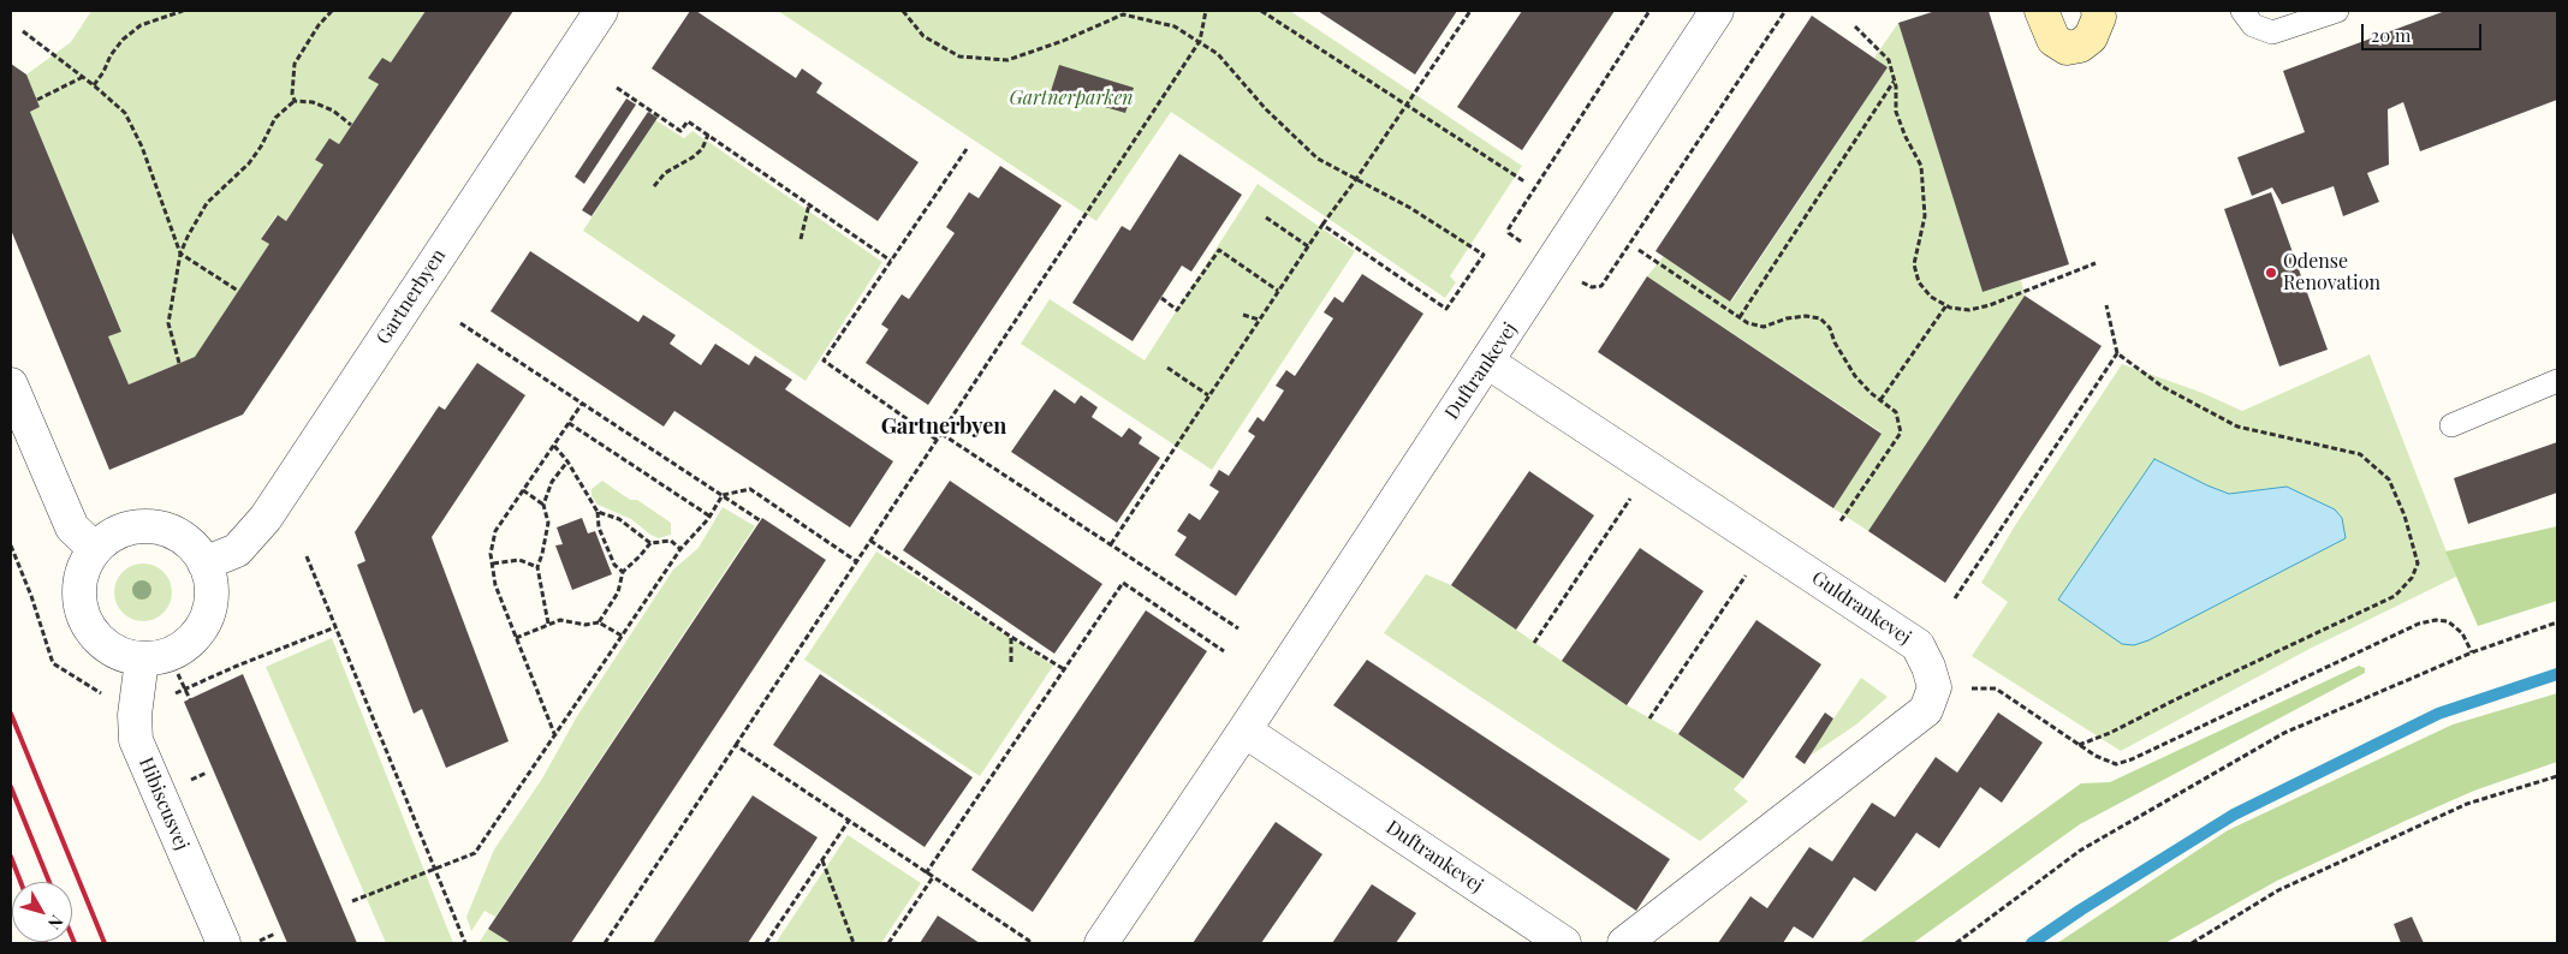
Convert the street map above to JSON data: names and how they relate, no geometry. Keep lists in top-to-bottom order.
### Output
{
  "streets": {
    "street": [
      "Gartnerbyen",
      "Duftrankevej",
      "Guldrankevej",
      "Hibiscusvej"
    ]
  },
  "crossings": [
    ["Gartnerbyen", "Hibiscusvej"],
    ["Duftrankevej", "Guldrankevej"]
  ],
  "districts": ["Gartnerbyen"],
  "parks": ["Gartnerparken"],
  "places": ["Odense Renovation"],
  "scale_bar": "20 m",
  "north": "bottom right"
}
